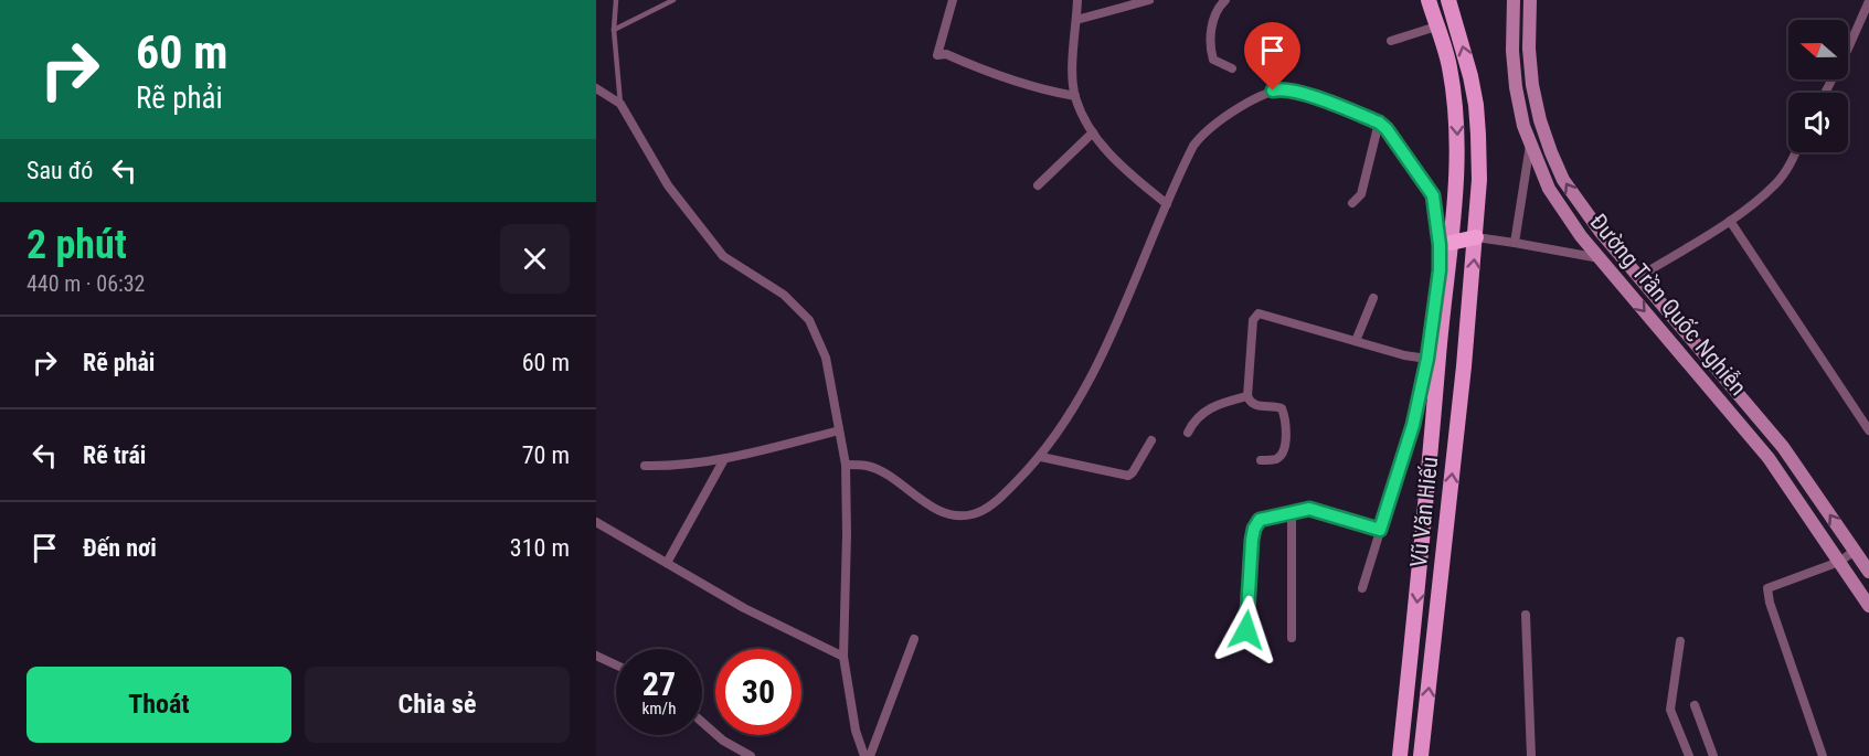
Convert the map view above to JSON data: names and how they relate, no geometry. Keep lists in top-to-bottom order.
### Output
{
  "streets": {
    "main road": ["Đường Trần Quốc Nghiễn", "Vũ Văn Hiếu"]
  },
  "north": "left",
  "page": {
    "turn": ["60 m", "Rẽ phải"],
    "then": "Sau đó",
    "heading": ["2 phút", "440 m · 06:32"],
    "list": [
      {
        "name": "Rẽ phải",
        "value": "60 m"
      },
      {
        "name": "Rẽ trái",
        "value": "70 m"
      },
      {
        "name": "Đến nơi",
        "value": "310 m"
      }
    ],
    "speed": "27 km/h",
    "limit": "30",
    "buttons": ["Thoát", "Chia sẻ"]
  }
}
